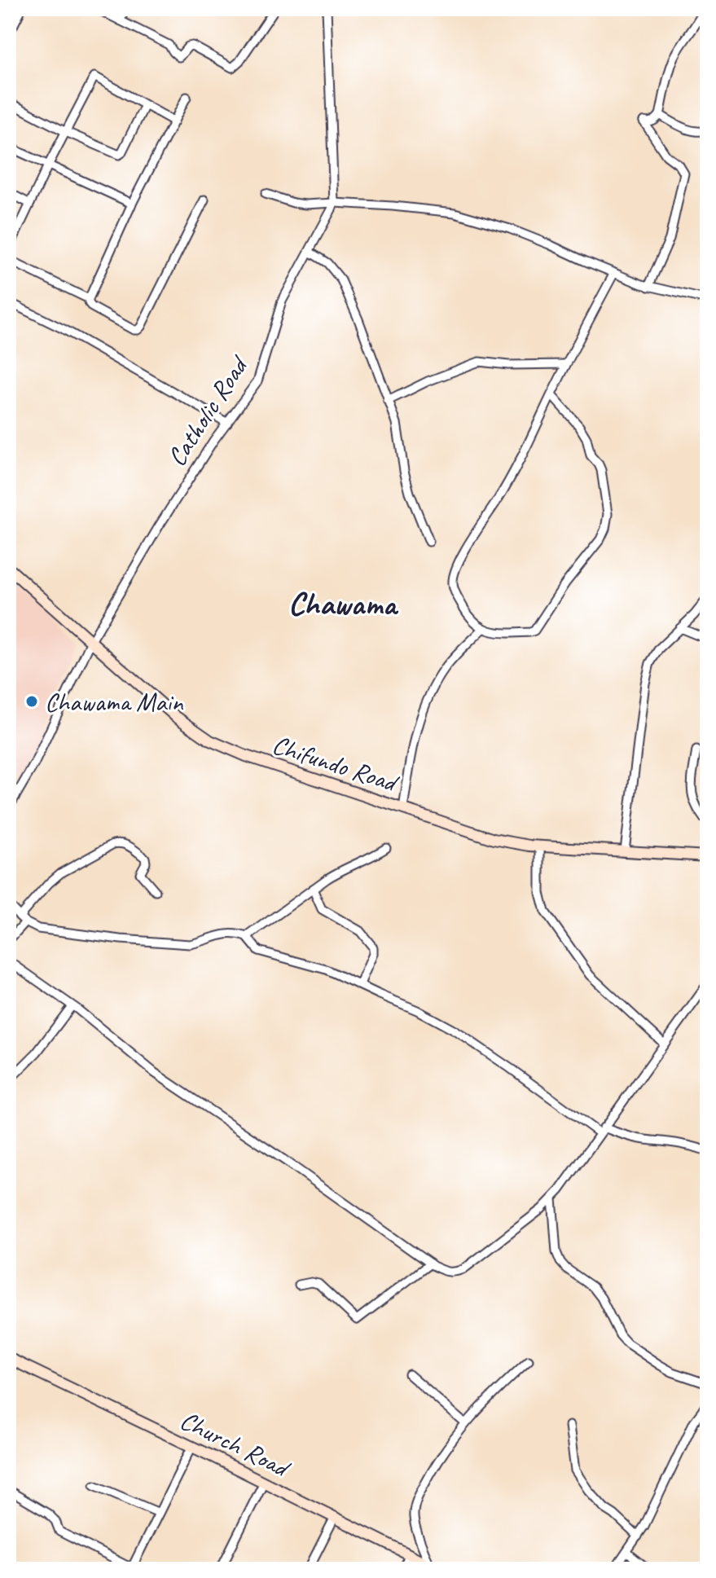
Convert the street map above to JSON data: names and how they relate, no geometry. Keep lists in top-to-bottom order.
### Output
{
  "streets": {
    "street": ["Catholic Road", "Chifundo Road", "Church Road"]
  },
  "crossings": [
    ["Catholic Road", "Chifundo Road"]
  ],
  "districts": ["Chawama"],
  "places": ["Chawama Main"]
}
